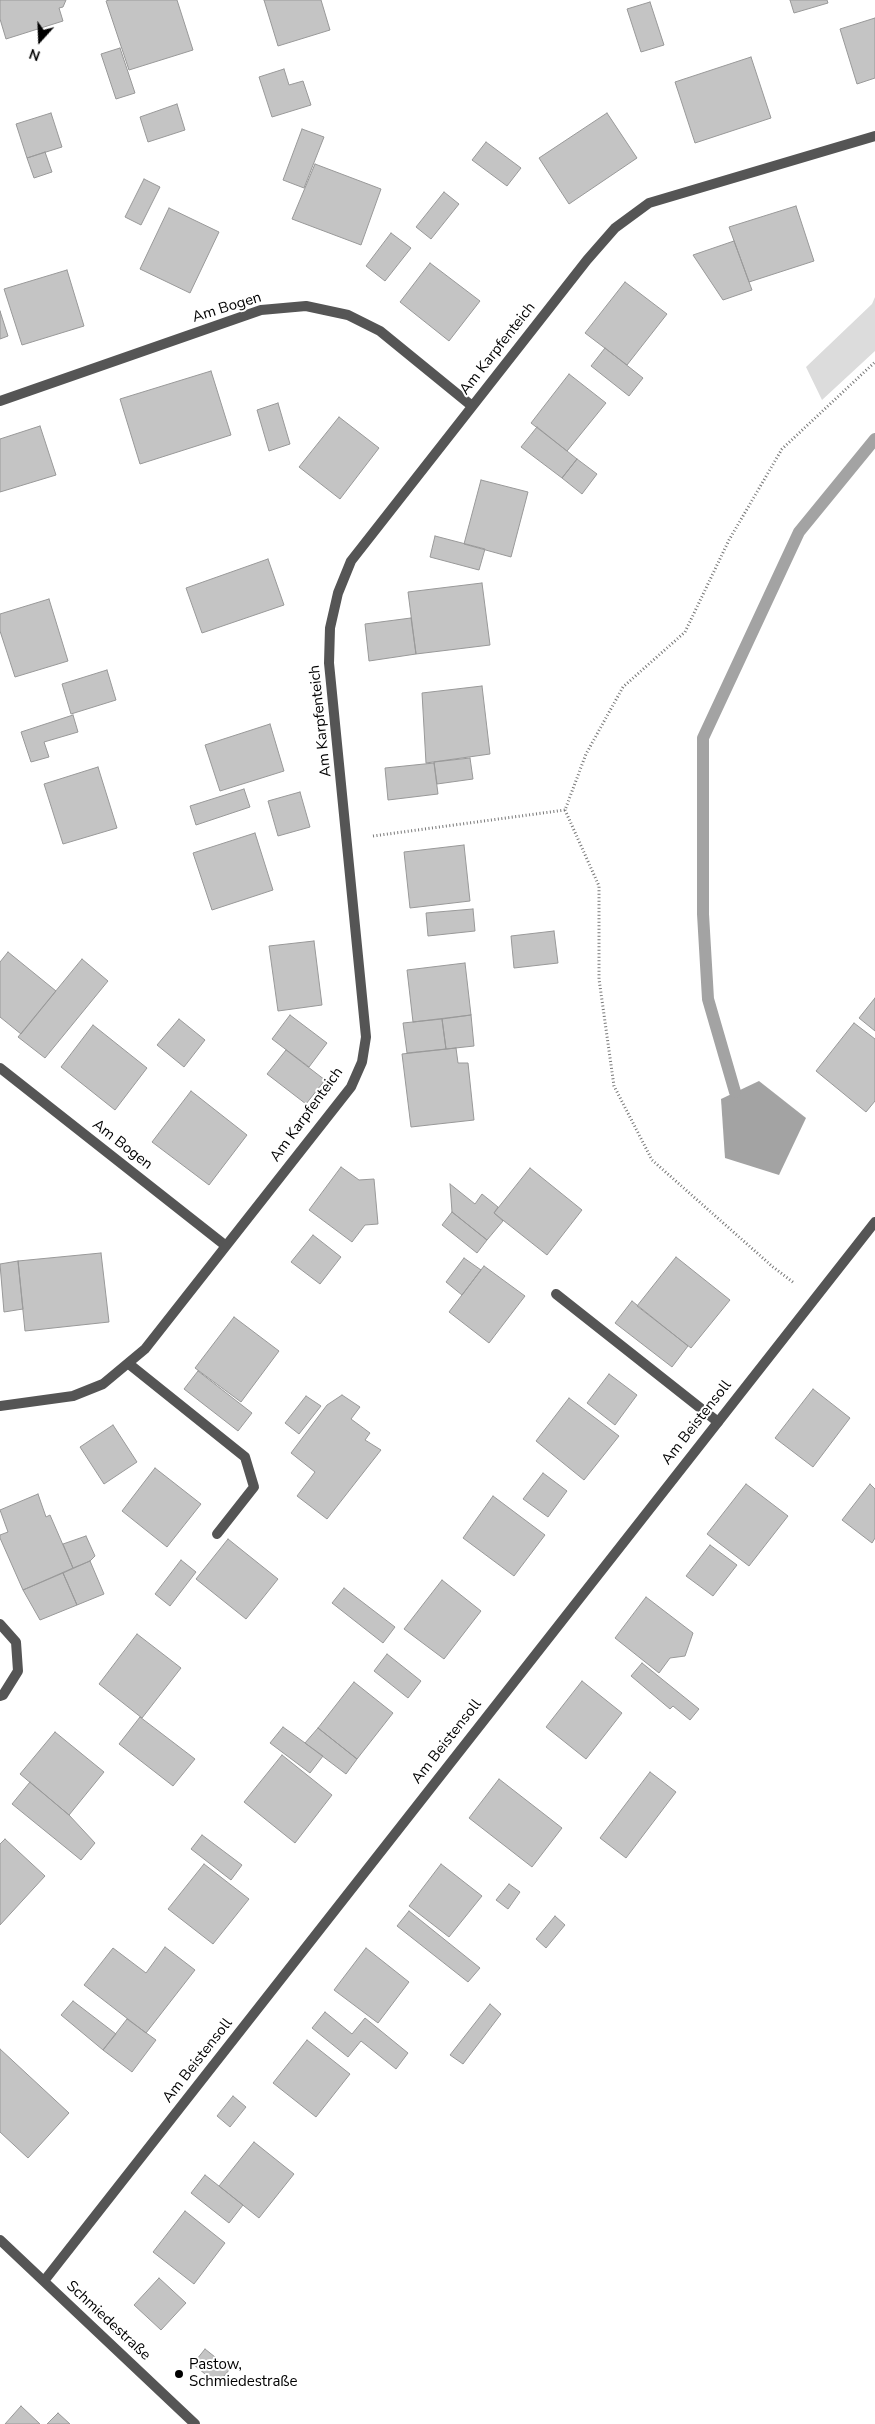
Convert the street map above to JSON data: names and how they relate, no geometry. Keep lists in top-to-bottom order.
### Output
{
  "streets": {
    "street": [
      "Am Bogen",
      "Am Karpfenteich",
      "Am Beistensoll",
      "Schmiedestraße"
    ]
  },
  "crossings": [
    ["Am Bogen", "Am Karpfenteich"],
    ["Am Beistensoll", "Schmiedestraße"]
  ],
  "places": ["Pastow, Schmiedestraße"],
  "north": "bottom"
}
